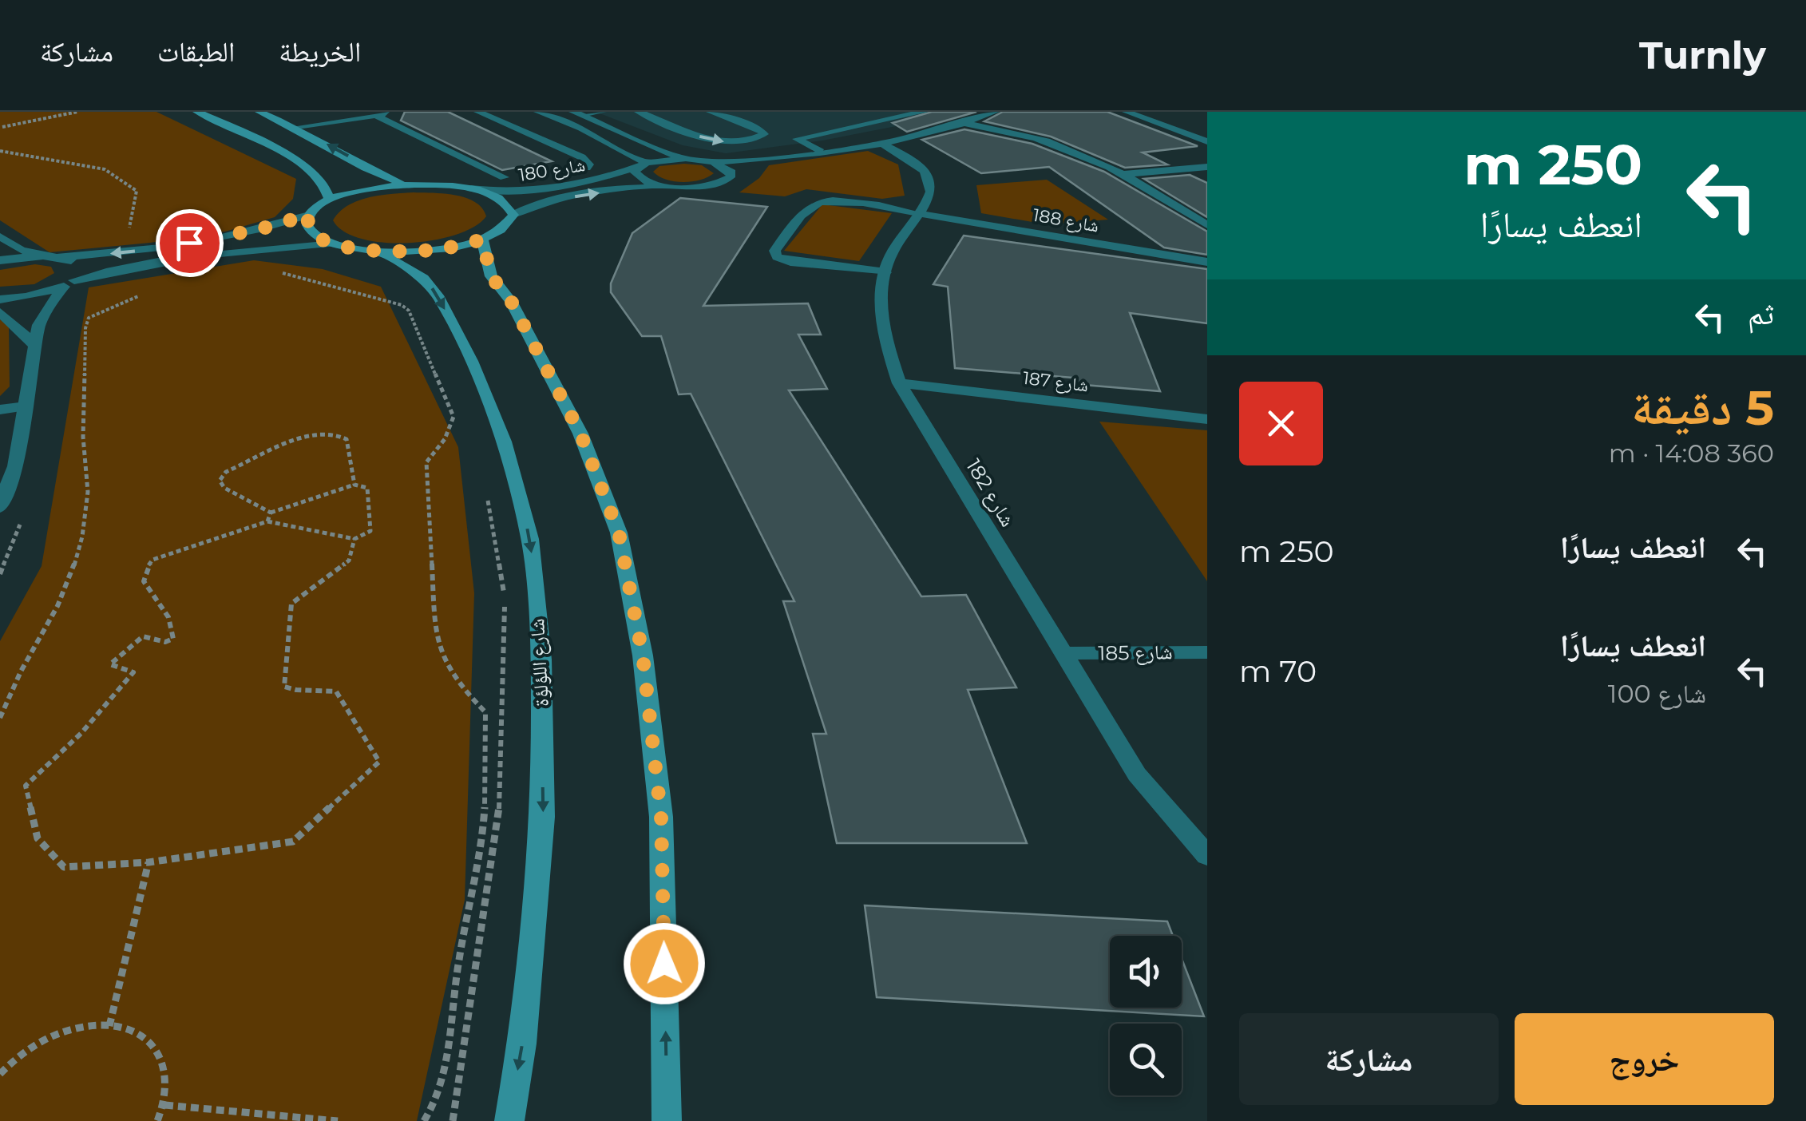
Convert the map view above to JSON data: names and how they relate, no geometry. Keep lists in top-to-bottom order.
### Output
{
  "streets": {
    "main road": ["شارع اللؤلؤة"],
    "street": [
      "شارع 180",
      "شارع 188",
      "شارع 187",
      "شارع 182",
      "شارع 185"
    ]
  },
  "crossings": [
    ["شارع 188", "شارع 182"],
    ["شارع 187", "شارع 182"],
    ["شارع 182", "شارع 185"]
  ],
  "page": {
    "header": "Turnly",
    "nav": ["الخريطة", "الطبقات", "مشاركة"],
    "turn": ["250 m", "انعطف يسارًا"],
    "then": "ثم",
    "heading": ["5 دقيقة", "360 m · 14:08"],
    "list": [
      {
        "name": "انعطف يسارًا",
        "value": "250 m"
      },
      {
        "name": "انعطف يسارًا",
        "note": "شارع 100",
        "value": "70 m"
      }
    ],
    "buttons": ["خروج", "مشاركة"]
  }
}
